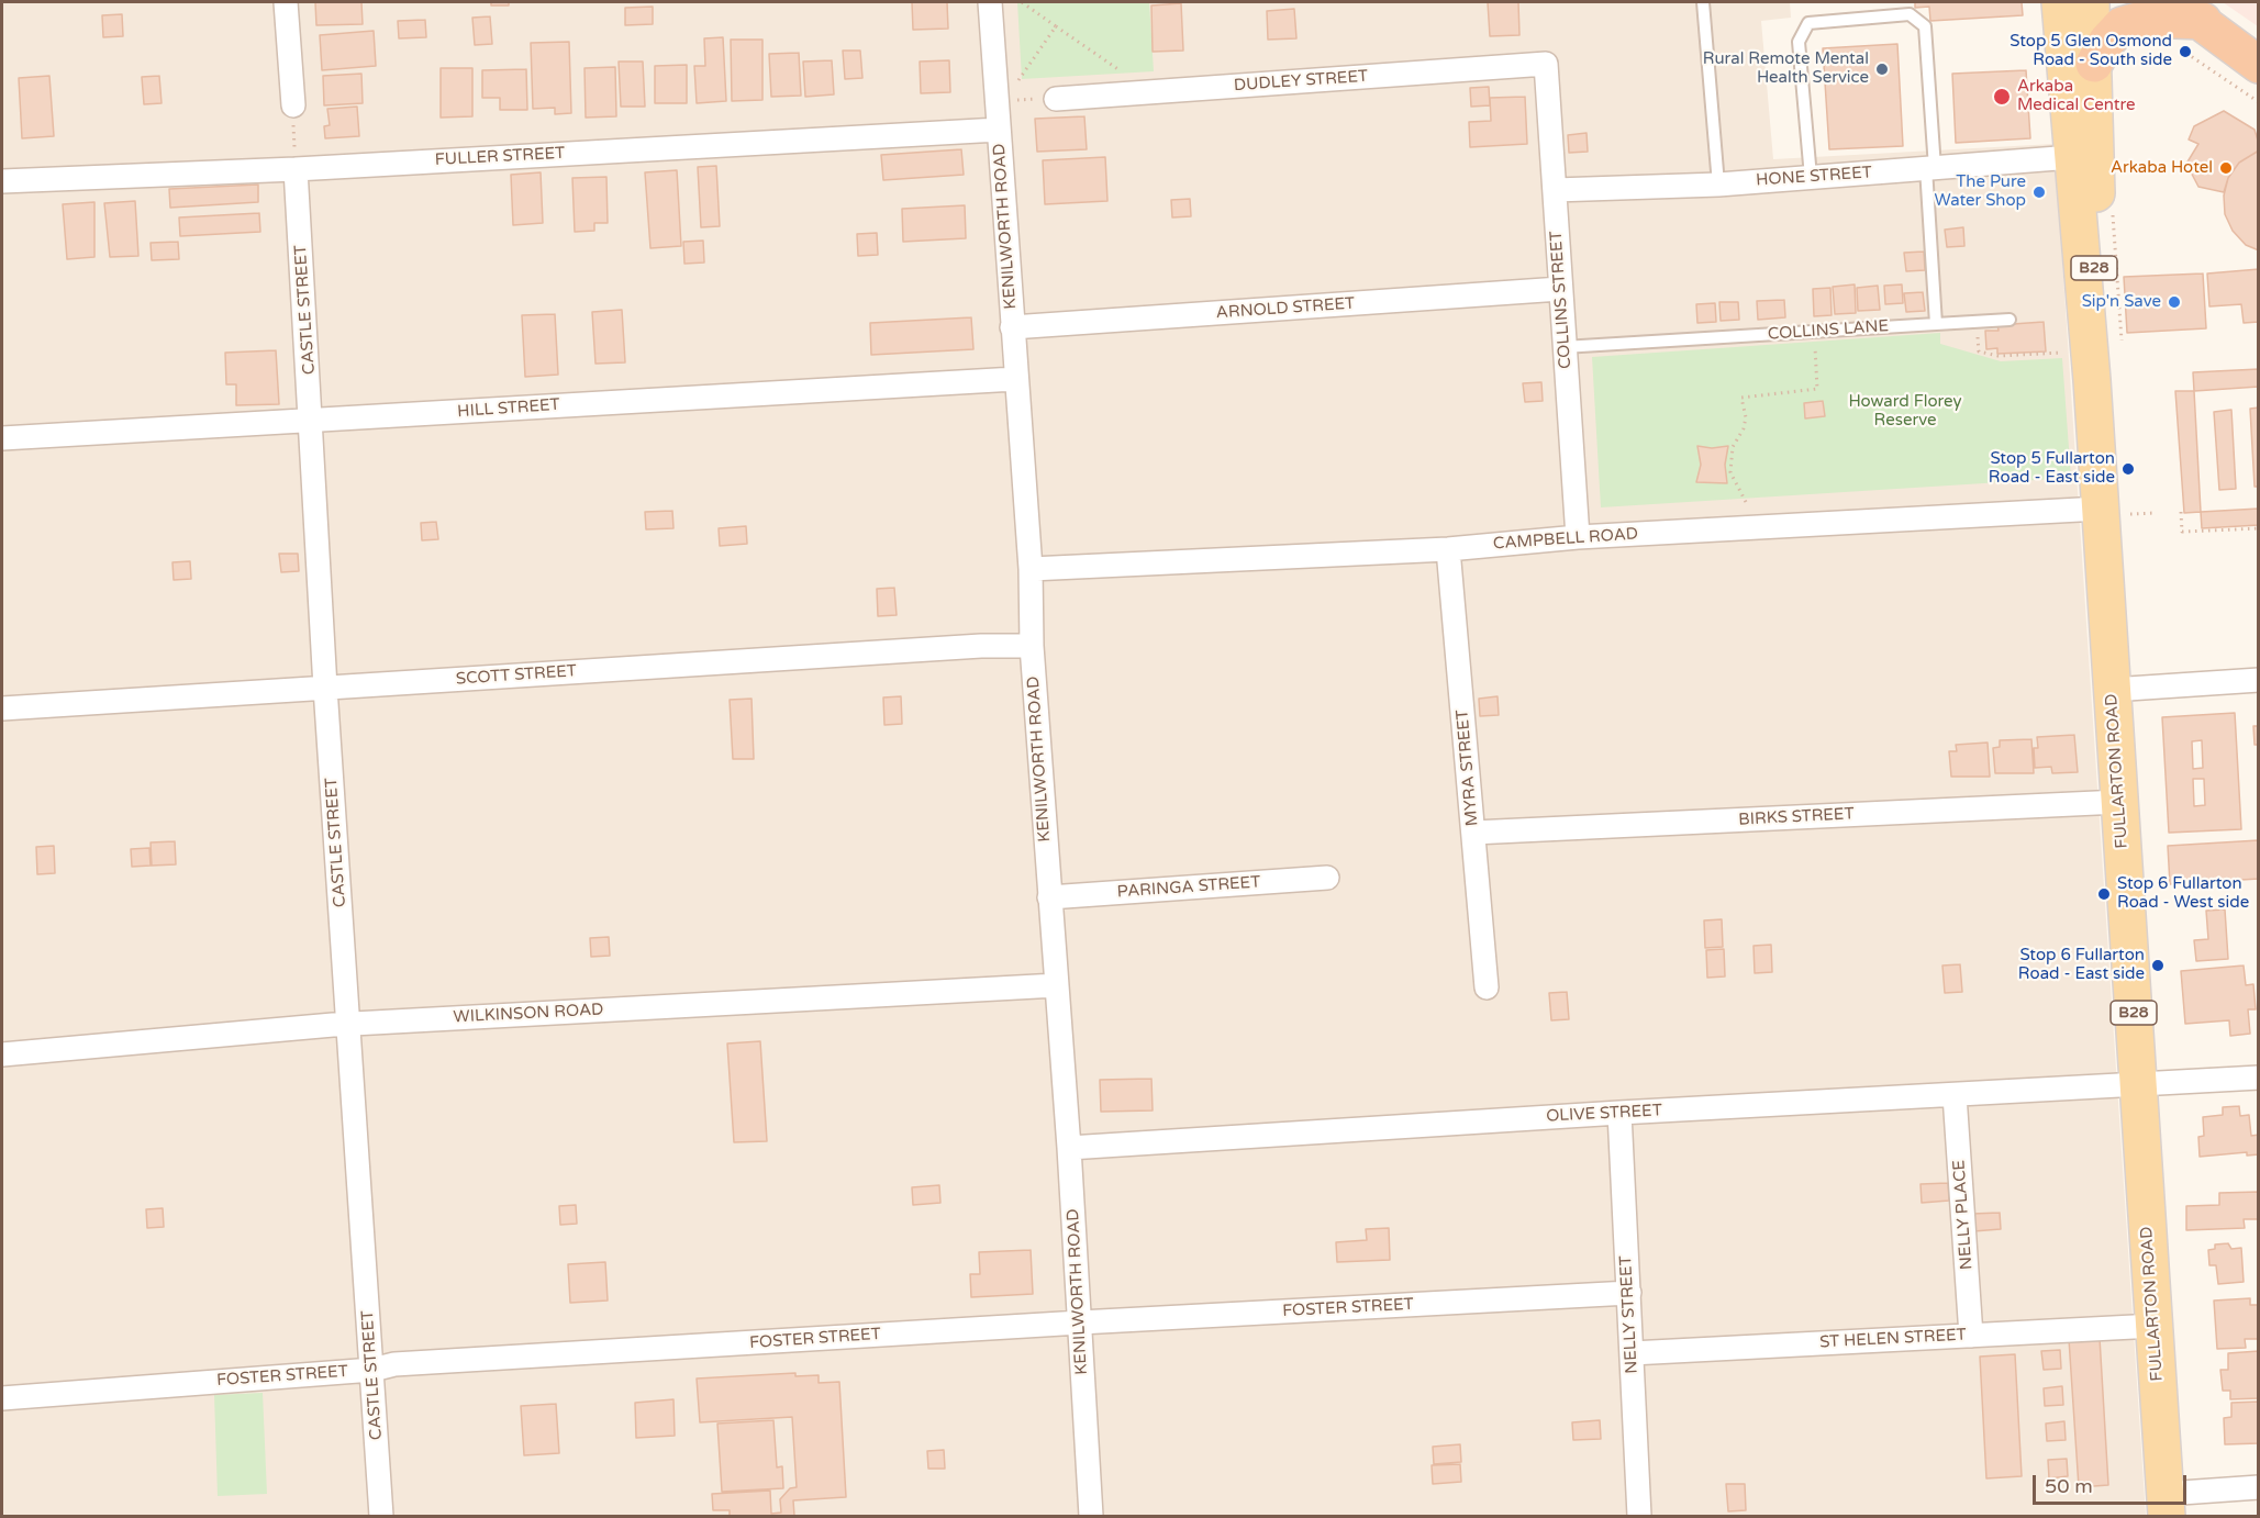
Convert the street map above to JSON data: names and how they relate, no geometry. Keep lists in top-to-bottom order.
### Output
{
  "streets": {
    "main road": ["B28", "FULLARTON ROAD"],
    "street": [
      "DUDLEY STREET",
      "FULLER STREET",
      "HONE STREET",
      "KENILWORTH ROAD",
      "COLLINS STREET",
      "ARNOLD STREET",
      "CASTLE STREET",
      "HILL STREET",
      "CAMPBELL ROAD",
      "SCOTT STREET",
      "MYRA STREET",
      "BIRKS STREET",
      "PARINGA STREET",
      "WILKINSON ROAD",
      "OLIVE STREET",
      "NELLY PLACE",
      "FOSTER STREET",
      "NELLY STREET",
      "ST HELEN STREET"
    ],
    "lane": ["COLLINS LANE"]
  },
  "crossings": [
    ["DUDLEY STREET", "COLLINS STREET"],
    ["FULLER STREET", "KENILWORTH ROAD"],
    ["FULLER STREET", "CASTLE STREET"],
    ["HONE STREET", "COLLINS STREET"],
    ["HONE STREET", "FULLARTON ROAD"],
    ["KENILWORTH ROAD", "ARNOLD STREET"],
    ["KENILWORTH ROAD", "HILL STREET"],
    ["KENILWORTH ROAD", "CAMPBELL ROAD"],
    ["KENILWORTH ROAD", "SCOTT STREET"],
    ["KENILWORTH ROAD", "PARINGA STREET"],
    ["KENILWORTH ROAD", "WILKINSON ROAD"],
    ["KENILWORTH ROAD", "OLIVE STREET"],
    ["KENILWORTH ROAD", "FOSTER STREET"],
    ["COLLINS STREET", "ARNOLD STREET"],
    ["COLLINS STREET", "COLLINS LANE"],
    ["COLLINS STREET", "CAMPBELL ROAD"],
    ["CASTLE STREET", "HILL STREET"],
    ["CASTLE STREET", "SCOTT STREET"],
    ["CASTLE STREET", "WILKINSON ROAD"],
    ["CASTLE STREET", "FOSTER STREET"],
    ["CAMPBELL ROAD", "MYRA STREET"],
    ["CAMPBELL ROAD", "FULLARTON ROAD"],
    ["MYRA STREET", "BIRKS STREET"],
    ["FULLARTON ROAD", "BIRKS STREET"],
    ["FULLARTON ROAD", "OLIVE STREET"],
    ["FULLARTON ROAD", "ST HELEN STREET"],
    ["OLIVE STREET", "NELLY PLACE"],
    ["OLIVE STREET", "NELLY STREET"],
    ["NELLY PLACE", "ST HELEN STREET"],
    ["FOSTER STREET", "NELLY STREET"],
    ["NELLY STREET", "ST HELEN STREET"]
  ],
  "parks": ["Howard Florey Reserve"],
  "places": [
    "Stop 5 Glen Osmond Road - South side",
    "Rural Remote Mental Health Service",
    "Arkaba Medical Centre",
    "Arkaba Hotel",
    "The Pure Water Shop",
    "Sip'n Save",
    "Stop 5 Fullarton Road - East side",
    "Stop 6 Fullarton Road - West side",
    "Stop 6 Fullarton Road - East side"
  ],
  "scale_bar": "50 m"
}
